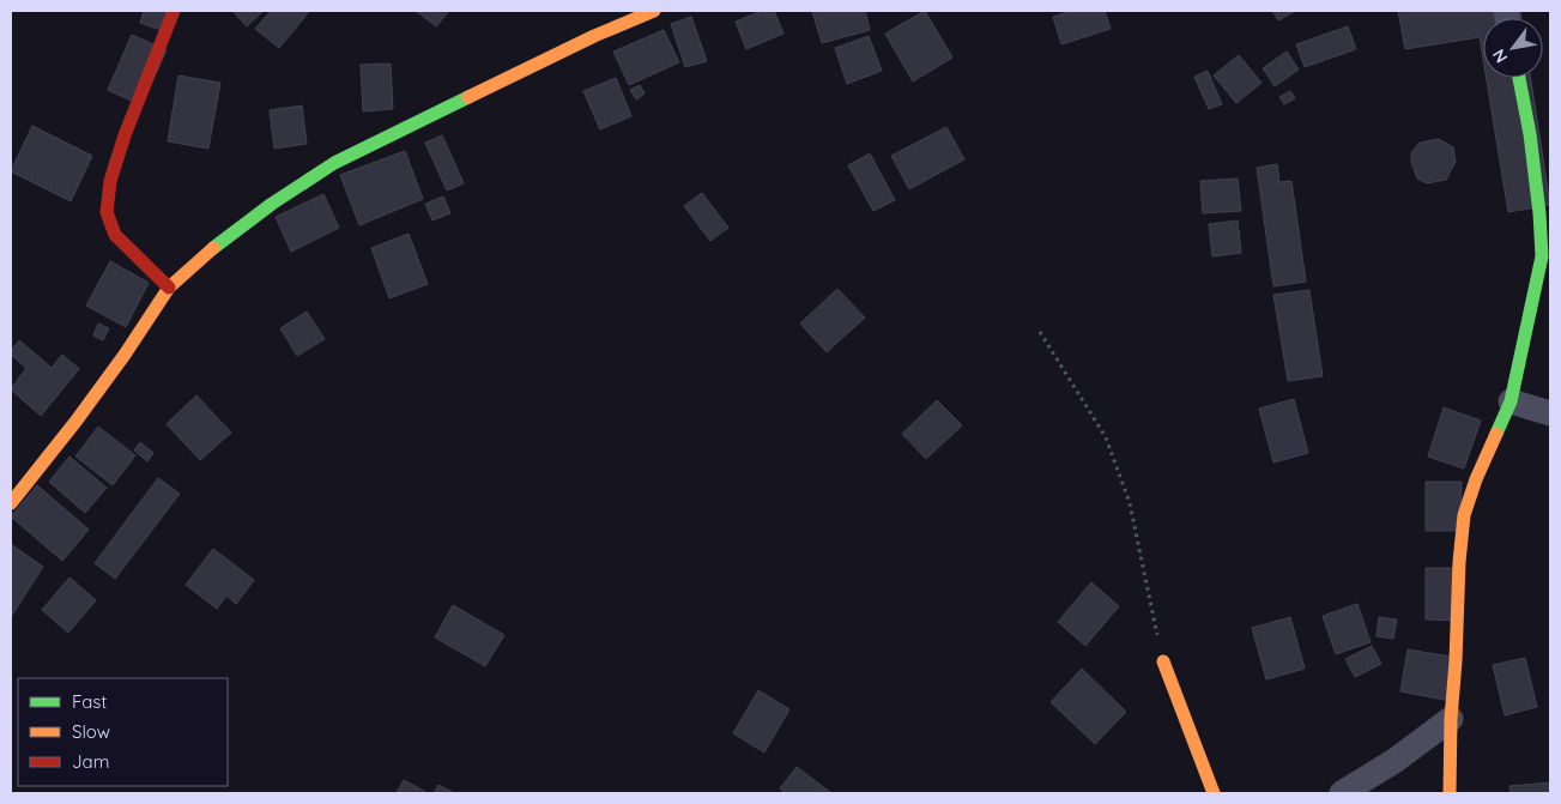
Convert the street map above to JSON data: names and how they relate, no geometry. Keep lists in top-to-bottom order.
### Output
{
  "legend": ["Fast", "Slow", "Jam"],
  "north": "bottom left"
}
